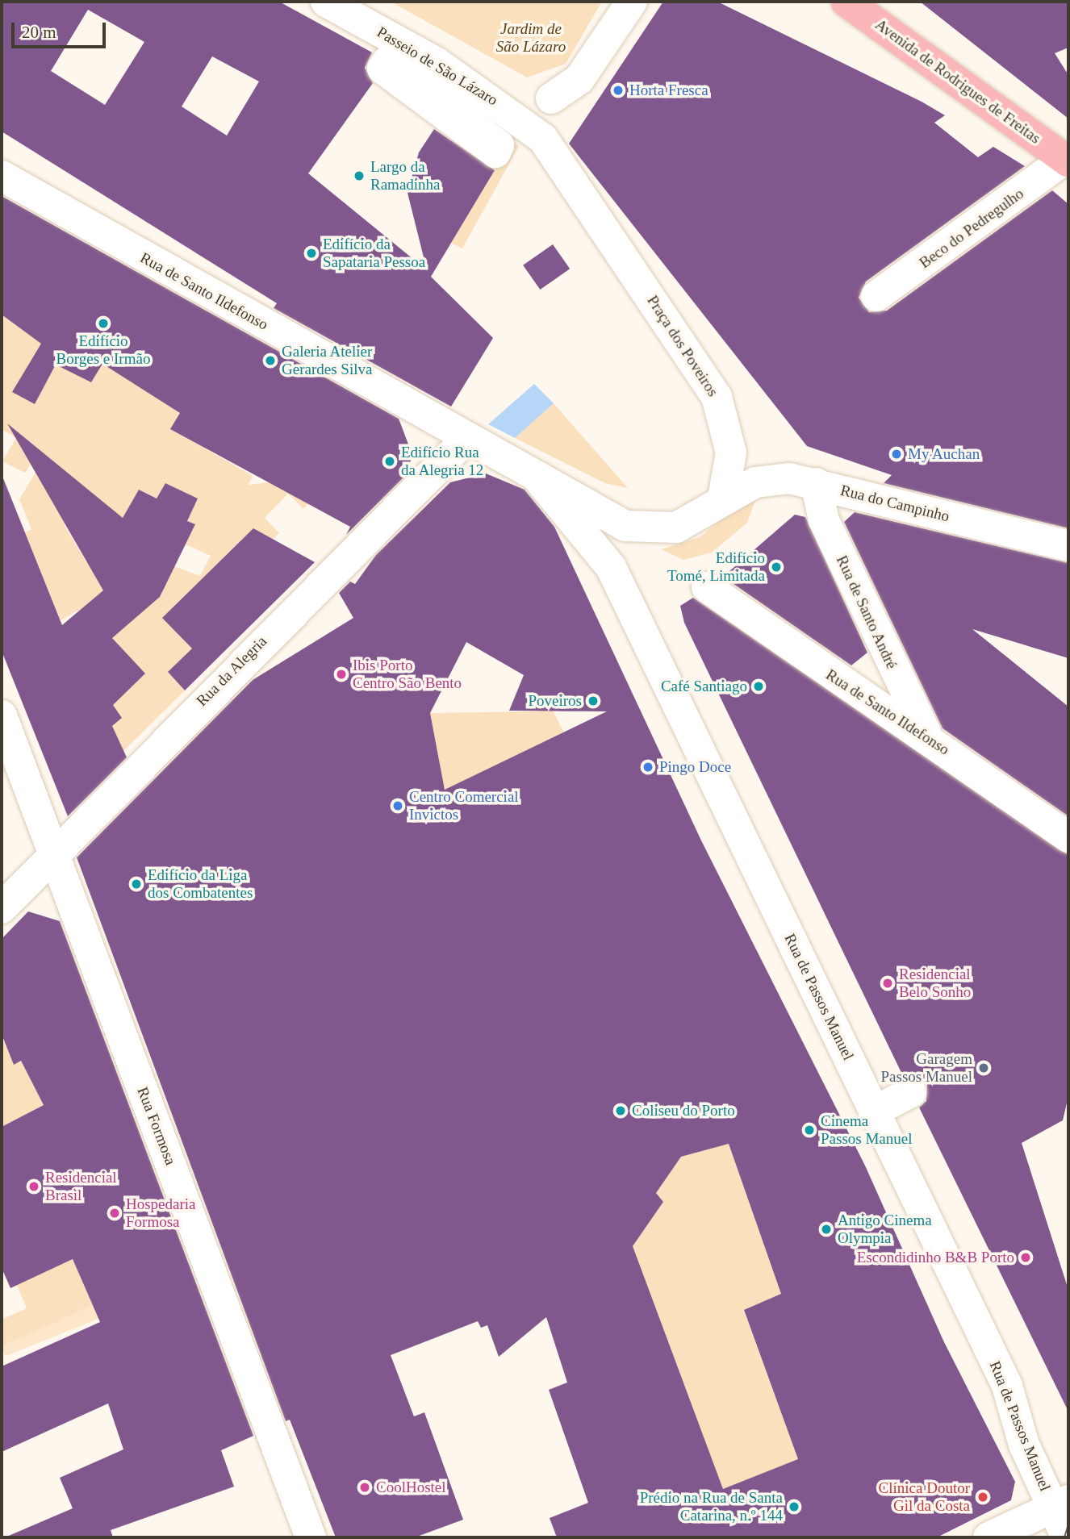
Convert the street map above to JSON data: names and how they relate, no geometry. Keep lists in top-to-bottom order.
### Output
{
  "streets": {
    "main road": ["Avenida de Rodrigues de Freitas"],
    "street": [
      "Passeio de São Lázaro",
      "Beco do Pedregulho",
      "Rua de Santo Ildefonso",
      "Praça dos Poveiros",
      "Rua do Campinho",
      "Rua de Santo André",
      "Rua da Alegria",
      "Rua de Passos Manuel",
      "Rua Formosa"
    ]
  },
  "crossings": [
    ["Passeio de São Lázaro", "Praça dos Poveiros"],
    ["Avenida de Rodrigues de Freitas", "Beco do Pedregulho"],
    ["Rua de Santo Ildefonso", "Rua de Santo André"],
    ["Rua de Santo Ildefonso", "Rua da Alegria"],
    ["Praça dos Poveiros", "Rua do Campinho"],
    ["Rua do Campinho", "Rua de Santo André"],
    ["Rua da Alegria", "Rua Formosa"]
  ],
  "parks": ["Jardim de São Lázaro"],
  "places": [
    "Horta Fresca",
    "Largo da Ramadinha",
    "Edifício da Sapataria Pessoa",
    "Edifício Borges e Irmão",
    "Galeria Atelier Gerardes Silva",
    "My Auchan",
    "Edifício Rua da Alegria 12",
    "Edifício Tomé, Limitada",
    "Ibis Porto Centro São Bento",
    "Café Santiago",
    "Poveiros",
    "Pingo Doce",
    "Centro Comercial Invictos",
    "Edifício da Liga dos Combatentes",
    "Residencial Belo Sonho",
    "Garagem Passos Manuel",
    "Coliseu do Porto",
    "Cinema Passos Manuel",
    "Residencial Brasil",
    "Hospedaria Formosa",
    "Antigo Cinema Olympia",
    "Escondidinho B&B Porto",
    "CoolHostel",
    "Clínica Doutor Gil da Costa",
    "Prédio na Rua de Santa Catarina, n.º 144"
  ],
  "scale_bar": "20 m"
}
